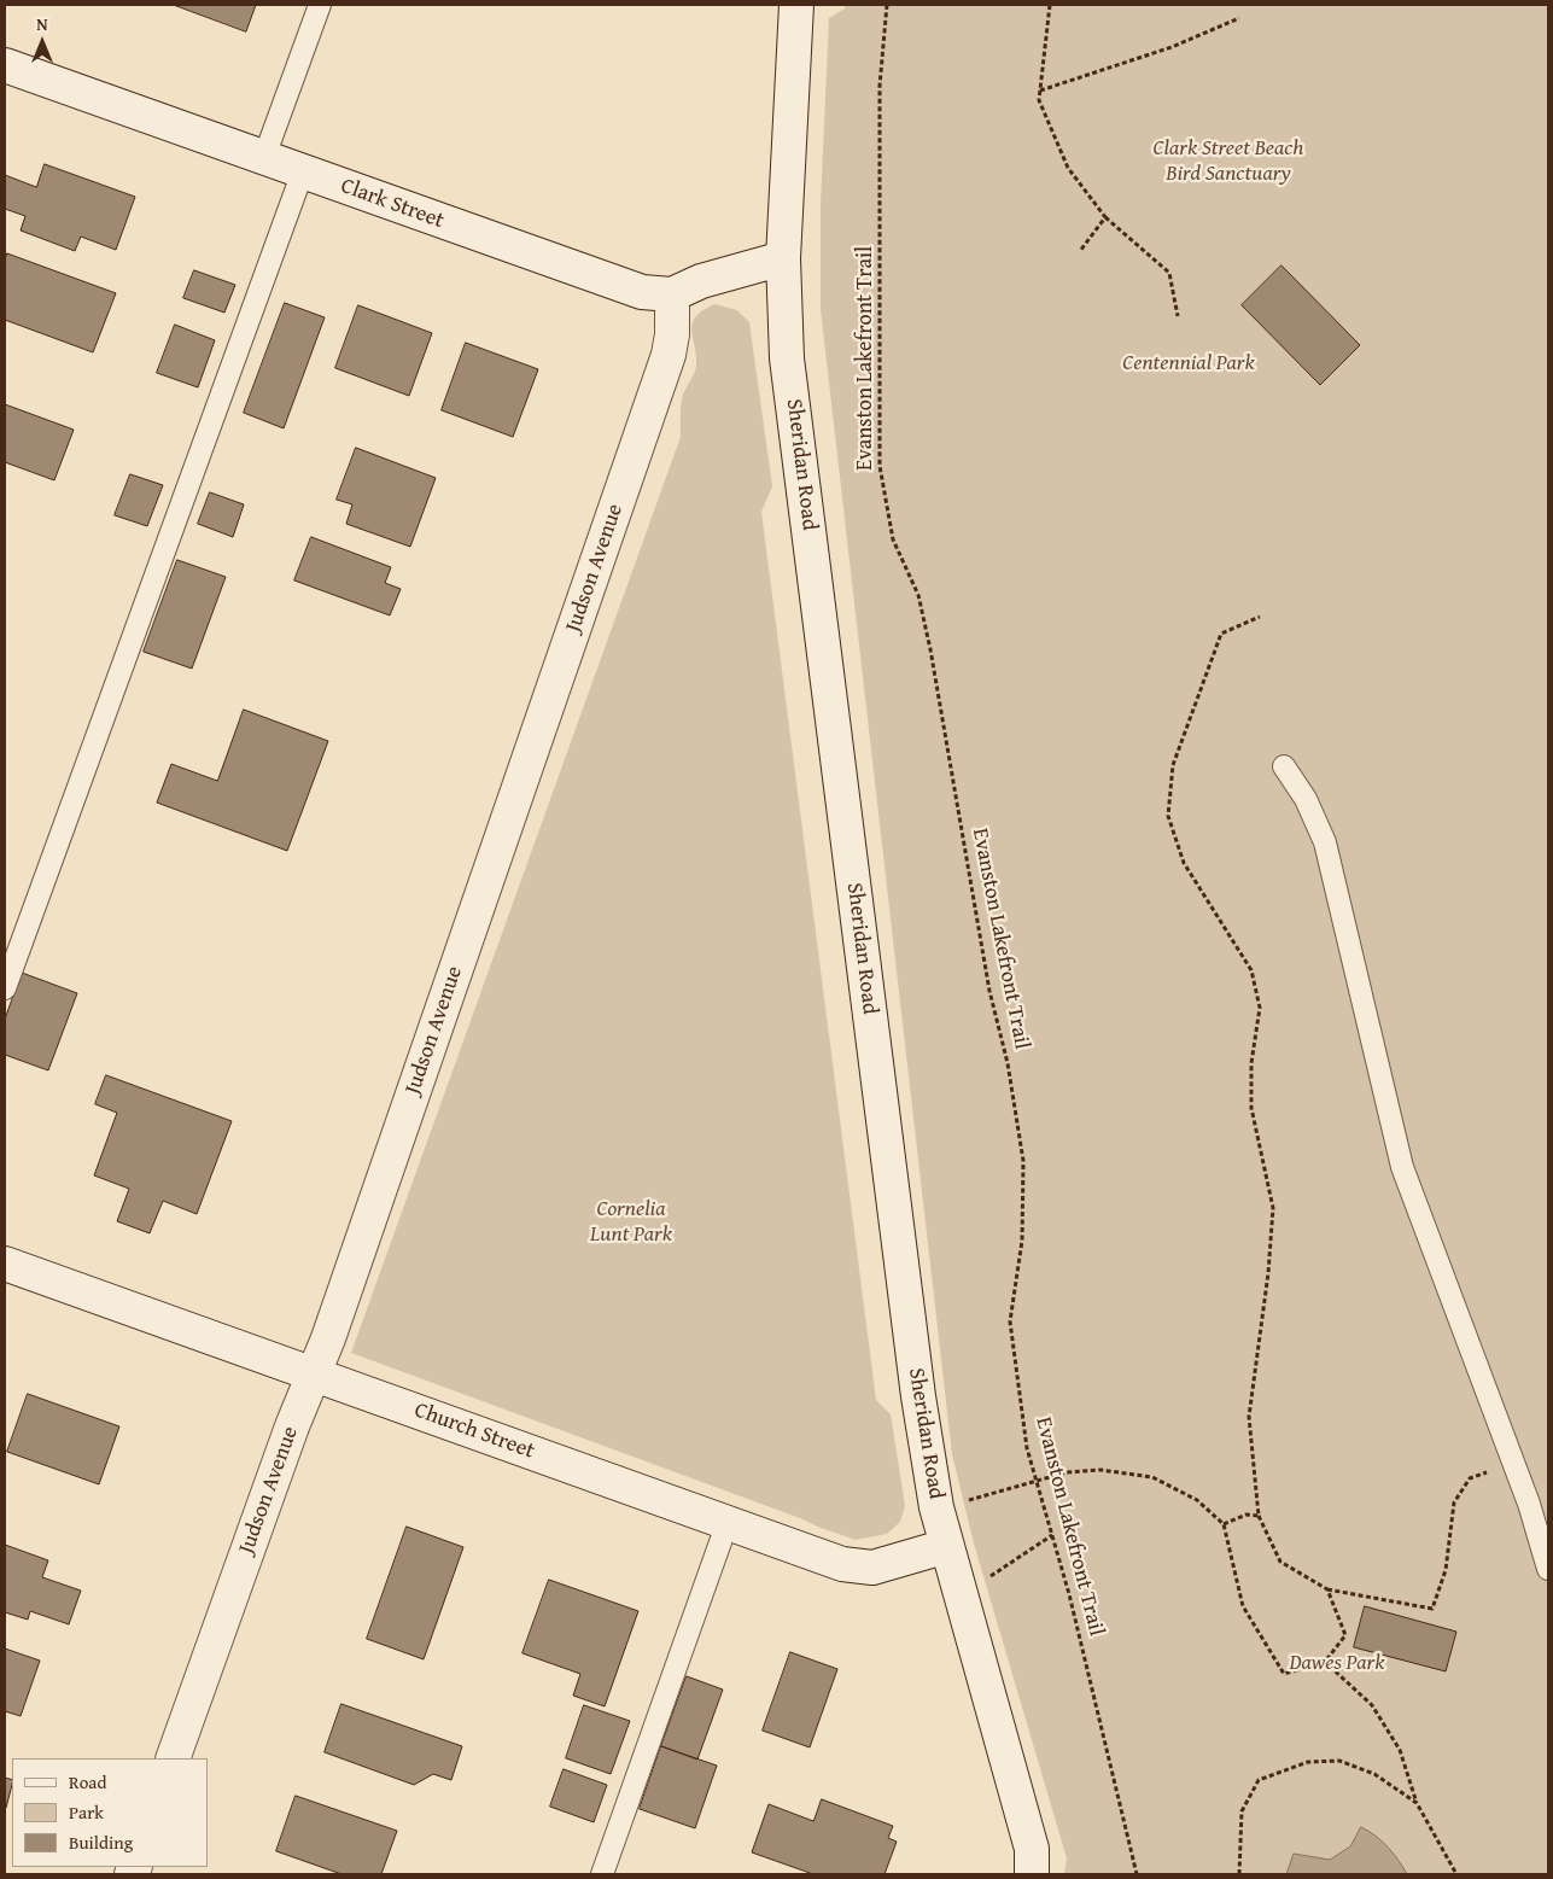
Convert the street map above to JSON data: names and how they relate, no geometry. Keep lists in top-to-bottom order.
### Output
{
  "streets": {
    "street": [
      "Clark Street",
      "Sheridan Road",
      "Judson Avenue",
      "Church Street"
    ],
    "path": ["Evanston Lakefront Trail"]
  },
  "crossings": [
    ["Clark Street", "Sheridan Road"],
    ["Clark Street", "Judson Avenue"],
    ["Sheridan Road", "Church Street"],
    ["Judson Avenue", "Church Street"]
  ],
  "parks": [
    "Clark Street Beach Bird Sanctuary",
    "Centennial Park",
    "Cornelia Lunt Park",
    "Dawes Park"
  ],
  "legend": ["Road", "Park", "Building"],
  "north": "top"
}
